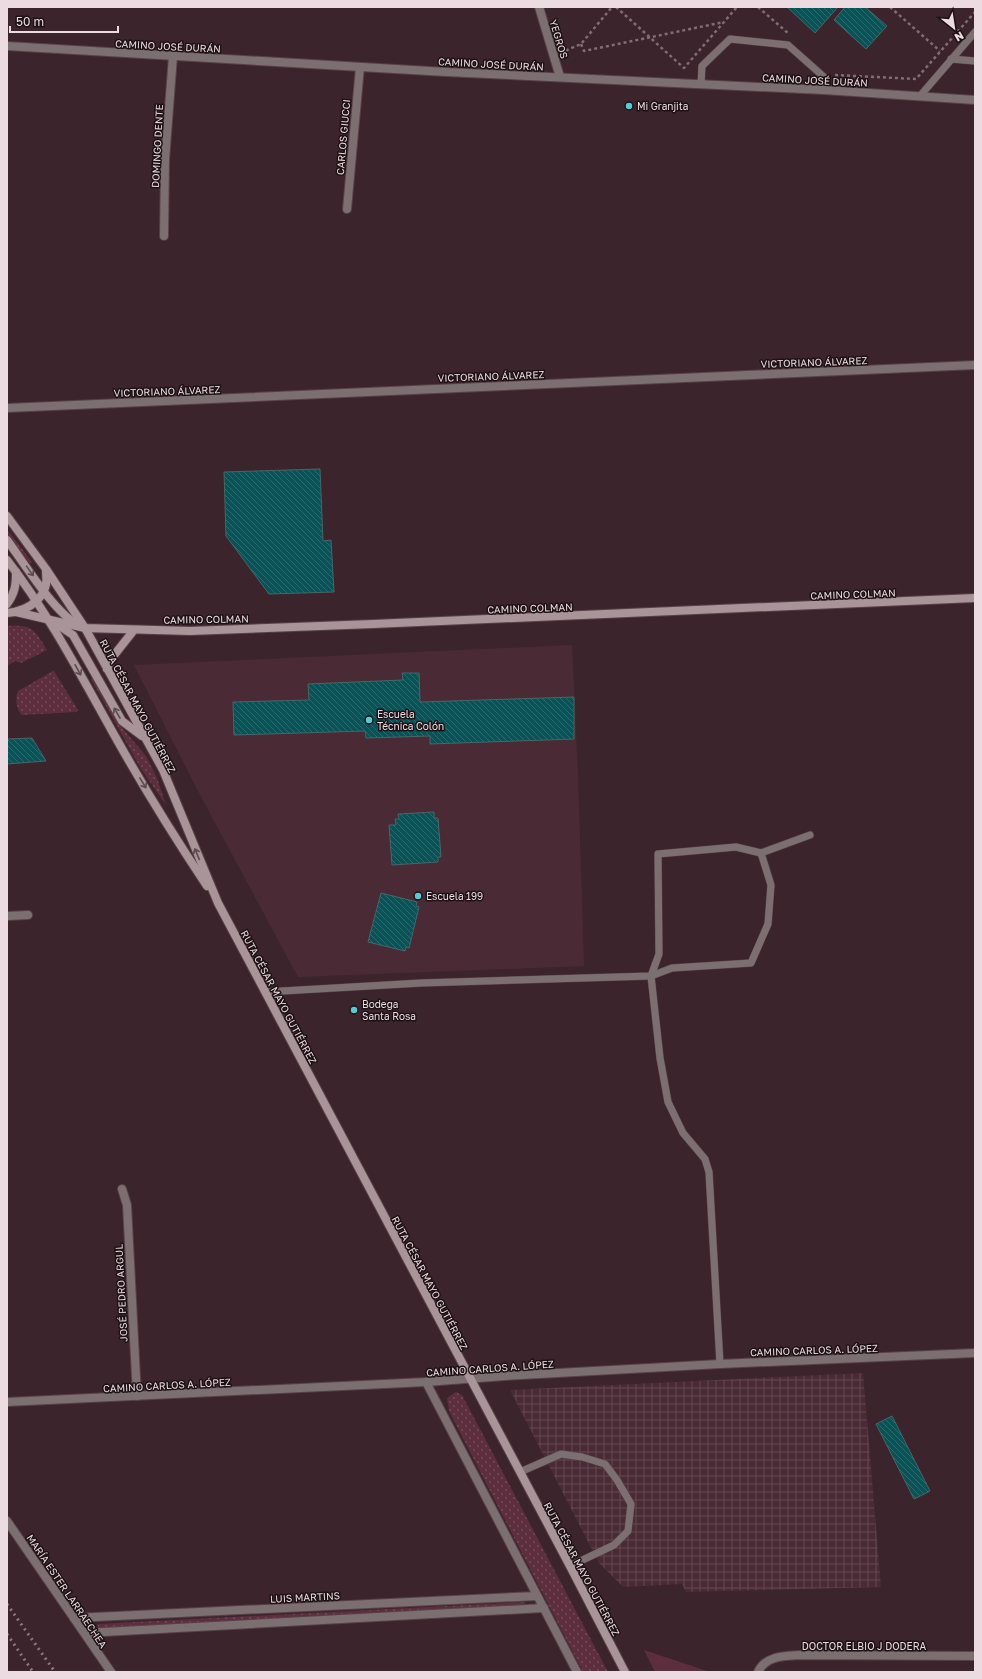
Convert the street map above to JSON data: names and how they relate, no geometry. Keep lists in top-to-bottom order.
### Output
{
  "streets": {
    "main road": ["CAMINO COLMAN", "RUTA CÉSAR MAYO GUTIÉRREZ"],
    "street": [
      "YEGROS",
      "CAMINO JOSÉ DURÁN",
      "CARLOS GIUCCI",
      "DOMINGO DENTE",
      "VICTORIANO ÁLVAREZ",
      "JOSÉ PEDRO ARGUL",
      "CAMINO CARLOS A. LÓPEZ",
      "MARÍA ESTER LARRAECHEA",
      "LUIS MARTINS",
      "DOCTOR ELBIO J DODERA"
    ]
  },
  "crossings": [
    ["YEGROS", "CAMINO JOSÉ DURÁN"],
    ["CAMINO JOSÉ DURÁN", "CARLOS GIUCCI"],
    ["CAMINO JOSÉ DURÁN", "DOMINGO DENTE"],
    ["CAMINO COLMAN", "RUTA CÉSAR MAYO GUTIÉRREZ"],
    ["RUTA CÉSAR MAYO GUTIÉRREZ", "CAMINO CARLOS A. LÓPEZ"],
    ["JOSÉ PEDRO ARGUL", "CAMINO CARLOS A. LÓPEZ"],
    ["MARÍA ESTER LARRAECHEA", "LUIS MARTINS"]
  ],
  "places": [
    "Mi Granjita",
    "Escuela Técnica Colón",
    "Escuela 199",
    "Bodega Santa Rosa"
  ],
  "scale_bar": "50 m",
  "north": "bottom right"
}
